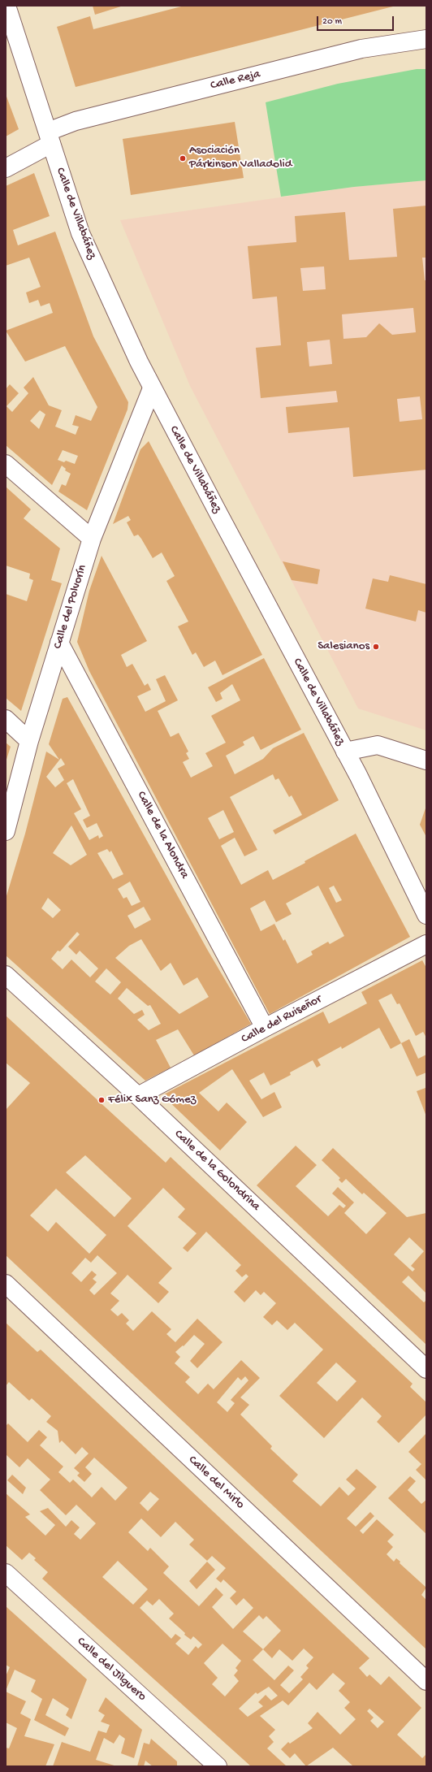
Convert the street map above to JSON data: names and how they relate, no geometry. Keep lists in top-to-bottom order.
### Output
{
  "streets": {
    "street": [
      "Calle Reja",
      "Calle de Villabáñez",
      "Calle del Polvorín",
      "Calle de la Alondra",
      "Calle del Ruiseñor",
      "Calle de la Golondrina",
      "Calle del Mirlo",
      "Calle del Jilguero"
    ]
  },
  "crossings": [
    ["Calle Reja", "Calle de Villabáñez"],
    ["Calle de Villabáñez", "Calle del Polvorín"],
    ["Calle del Polvorín", "Calle de la Alondra"],
    ["Calle de la Alondra", "Calle del Ruiseñor"],
    ["Calle del Ruiseñor", "Calle de la Golondrina"]
  ],
  "places": ["Asociación Párkinson Valladolid", "Salesianos", "Félix Sanz Gómez"],
  "scale_bar": "20 m"
}
